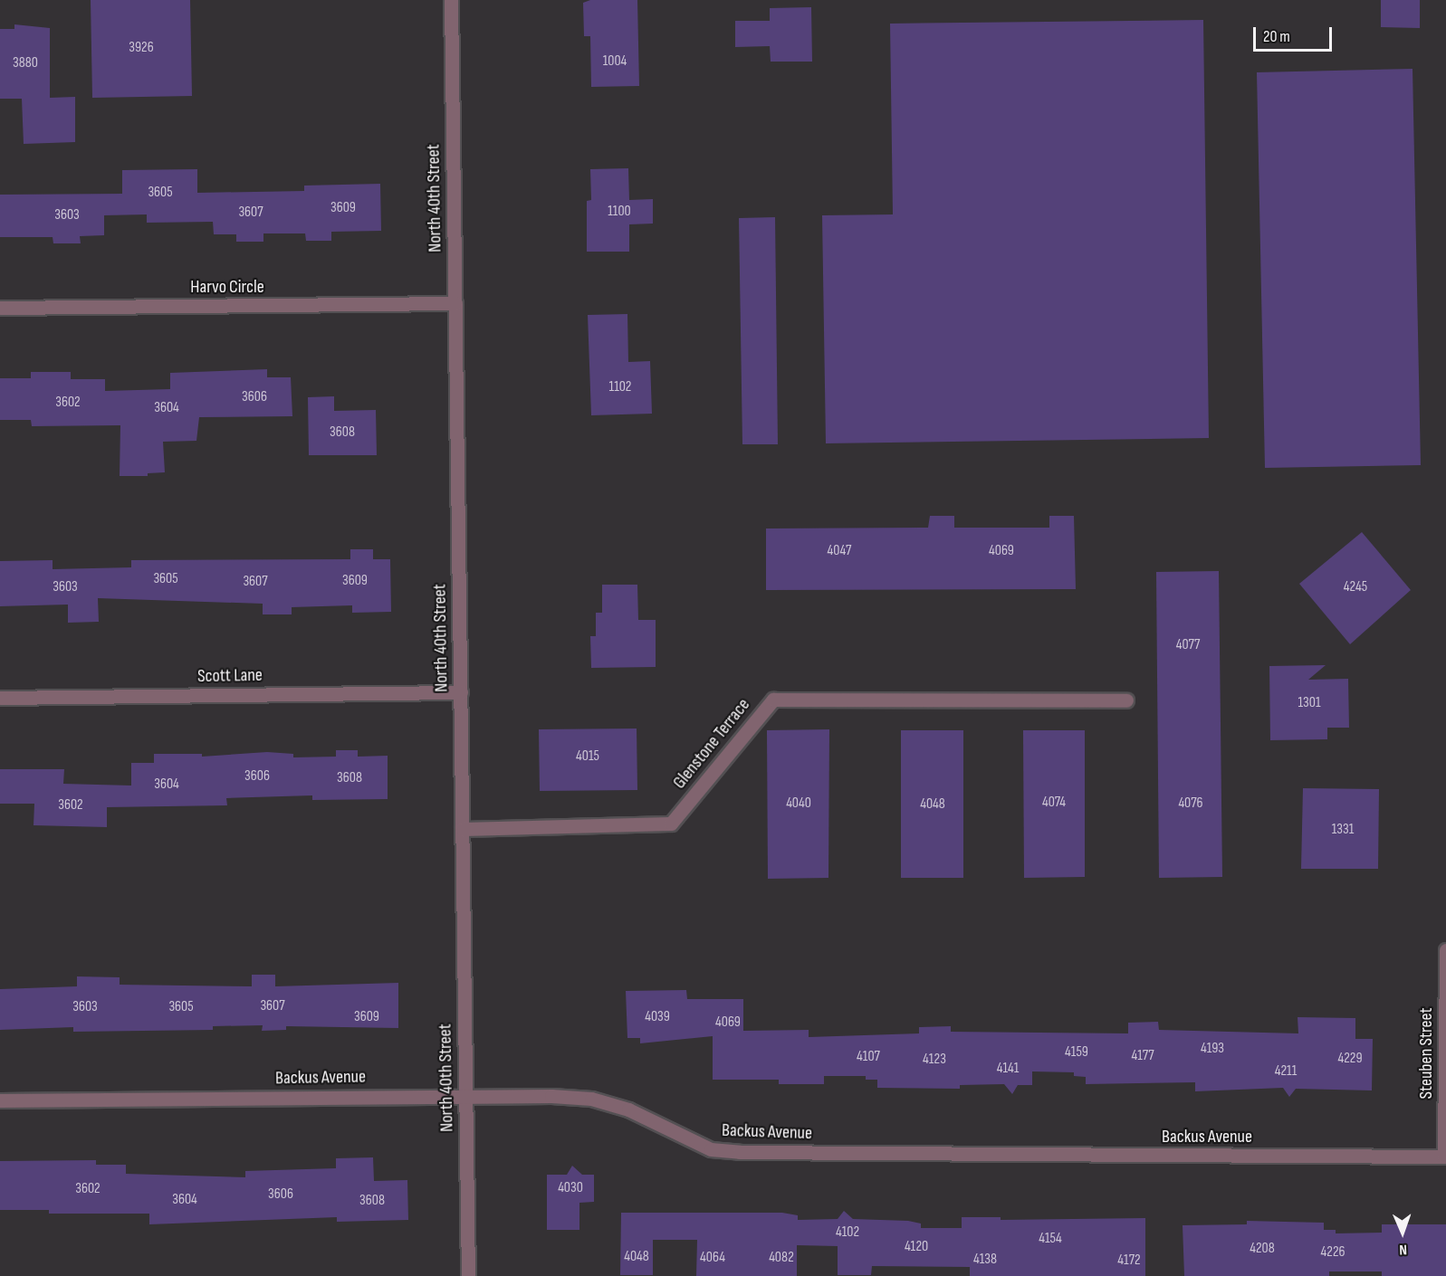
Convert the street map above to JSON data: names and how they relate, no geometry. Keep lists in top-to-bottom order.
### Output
{
  "streets": {
    "street": [
      "North 40th Street",
      "Harvo Circle",
      "Scott Lane",
      "Glenstone Terrace",
      "Steuben Street",
      "Backus Avenue"
    ]
  },
  "crossings": [
    ["North 40th Street", "Harvo Circle"],
    ["North 40th Street", "Scott Lane"],
    ["North 40th Street", "Glenstone Terrace"],
    ["North 40th Street", "Backus Avenue"],
    ["Steuben Street", "Backus Avenue"]
  ],
  "house_numbers": [
    "3926",
    "1004",
    "3880",
    "3605",
    "3609",
    "1100",
    "3607",
    "3603",
    "1102",
    "3606",
    "3602",
    "3604",
    "3608",
    "4047",
    "4069",
    "3605",
    "3609",
    "3607",
    "3603",
    "4245",
    "4077",
    "1301",
    "4015",
    "3606",
    "3608",
    "3604",
    "4074",
    "4040",
    "4076",
    "4048",
    "3602",
    "1331",
    "3607",
    "3603",
    "3605",
    "3609",
    "4039",
    "4069",
    "4193",
    "4159",
    "4177",
    "4107",
    "4229",
    "4123",
    "4141",
    "4211",
    "4030",
    "3602",
    "3606",
    "3604",
    "3608",
    "4102",
    "4154",
    "4120",
    "4208",
    "4226",
    "4048",
    "4064",
    "4082",
    "4138",
    "4172"
  ],
  "scale_bar": "20 m",
  "north": "bottom"
}
